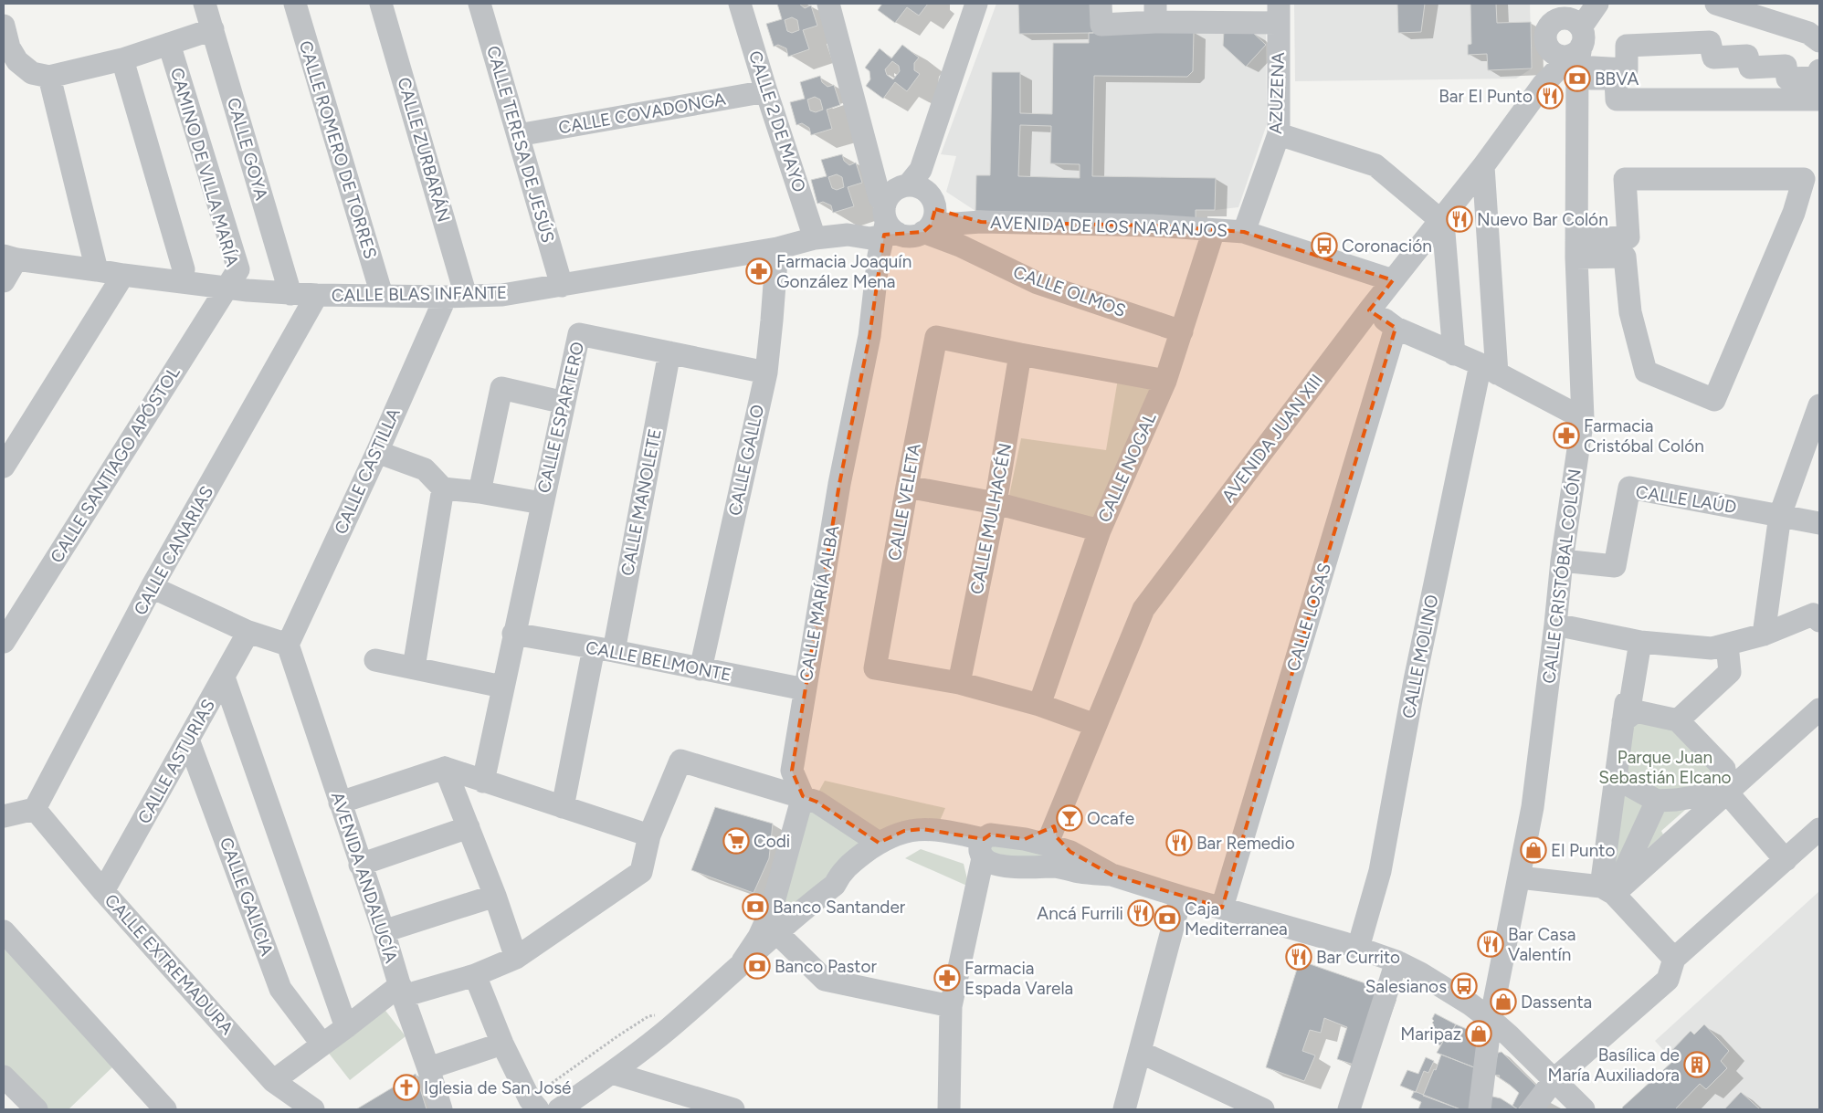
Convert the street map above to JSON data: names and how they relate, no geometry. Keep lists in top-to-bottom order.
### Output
{
  "streets": {
    "street": [
      "AZUZENA",
      "CALLE COVADONGA",
      "CALLE 2 DE MAYO",
      "CALLE TERESA DE JESÚS",
      "CALLE GOYA",
      "CALLE ROMERO DE TORRES",
      "CALLE ZURBARÁN",
      "CAMINO DE VILLA MARÍA",
      "AVENIDA DE LOS NARANJOS",
      "CALLE OLMOS",
      "CALLE BLAS INFANTE",
      "CALLE ESPARTERO",
      "AVENIDA JUAN XIII",
      "CALLE GALLO",
      "CALLE SANTIAGO APÓSTOL",
      "CALLE NOGAL",
      "CALLE CASTILLA",
      "CALLE LAÚD",
      "CALLE MANOLETE",
      "CALLE VELETA",
      "CALLE MULHACÉN",
      "CALLE CANARIAS",
      "CALLE CRISTÓBAL COLÓN",
      "CALLE MARÍA ALBA",
      "CALLE LOSAS",
      "CALLE MOLINO",
      "CALLE BELMONTE",
      "CALLE ASTURIAS",
      "AVENIDA ANDALUCÍA",
      "CALLE GALICIA",
      "CALLE EXTREMADURA"
    ]
  },
  "crossings": [
    ["AZUZENA", "AVENIDA DE LOS NARANJOS"],
    ["CALLE COVADONGA", "CALLE 2 DE MAYO"],
    ["CALLE COVADONGA", "CALLE TERESA DE JESÚS"],
    ["CALLE 2 DE MAYO", "CALLE BLAS INFANTE"],
    ["CALLE TERESA DE JESÚS", "CALLE BLAS INFANTE"],
    ["CALLE GOYA", "CALLE BLAS INFANTE"],
    ["CALLE ROMERO DE TORRES", "CALLE BLAS INFANTE"],
    ["CALLE ZURBARÁN", "CALLE BLAS INFANTE"],
    ["CALLE ZURBARÁN", "CALLE CASTILLA"],
    ["CAMINO DE VILLA MARÍA", "CALLE BLAS INFANTE"],
    ["CAMINO DE VILLA MARÍA", "CALLE SANTIAGO APÓSTOL"],
    ["AVENIDA DE LOS NARANJOS", "CALLE OLMOS"],
    ["AVENIDA DE LOS NARANJOS", "CALLE BLAS INFANTE"],
    ["AVENIDA DE LOS NARANJOS", "AVENIDA JUAN XIII"],
    ["AVENIDA DE LOS NARANJOS", "CALLE NOGAL"],
    ["AVENIDA DE LOS NARANJOS", "CALLE MARÍA ALBA"],
    ["CALLE OLMOS", "CALLE BLAS INFANTE"],
    ["CALLE OLMOS", "CALLE NOGAL"],
    ["CALLE OLMOS", "CALLE MARÍA ALBA"],
    ["CALLE BLAS INFANTE", "CALLE GALLO"],
    ["CALLE BLAS INFANTE", "CALLE SANTIAGO APÓSTOL"],
    ["CALLE BLAS INFANTE", "CALLE CASTILLA"],
    ["CALLE BLAS INFANTE", "CALLE CANARIAS"],
    ["CALLE BLAS INFANTE", "CALLE MARÍA ALBA"],
    ["CALLE ESPARTERO", "CALLE GALLO"],
    ["CALLE ESPARTERO", "CALLE MANOLETE"],
    ["CALLE ESPARTERO", "CALLE BELMONTE"],
    ["AVENIDA JUAN XIII", "CALLE CRISTÓBAL COLÓN"],
    ["AVENIDA JUAN XIII", "CALLE MOLINO"],
    ["CALLE GALLO", "CALLE BELMONTE"],
    ["CALLE CASTILLA", "AVENIDA ANDALUCÍA"],
    ["CALLE LAÚD", "CALLE CRISTÓBAL COLÓN"],
    ["CALLE MANOLETE", "CALLE BELMONTE"],
    ["CALLE VELETA", "CALLE MULHACÉN"],
    ["CALLE CANARIAS", "CALLE EXTREMADURA"],
    ["CALLE MARÍA ALBA", "CALLE BELMONTE"],
    ["CALLE ASTURIAS", "CALLE GALICIA"],
    ["CALLE ASTURIAS", "CALLE EXTREMADURA"]
  ],
  "parks": ["Parque Juan Sebastián Elcano"],
  "places": {
    "bank": [
      "BBVA",
      "Banco Santander",
      "Caja Mediterranea",
      "Banco Pastor"
    ],
    "restaurant": [
      "Bar El Punto",
      "Nuevo Bar Colón",
      "Bar Remedio",
      "Ancá Furrili",
      "Bar Casa Valentín",
      "Bar Currito"
    ],
    "bus stop": ["Coronación", "Salesianos"],
    "pharmacy": ["Farmacia Joaquín González Mena", "Farmacia Cristóbal Colón", "Farmacia Espada Varela"],
    "bar": ["Ocafe"],
    "supermarket": ["Codi"],
    "shop": ["El Punto", "Dassenta", "Maripaz"],
    "building": ["Basílica de María Auxiliadora"],
    "church": ["Iglesia de San José"]
  }
}
